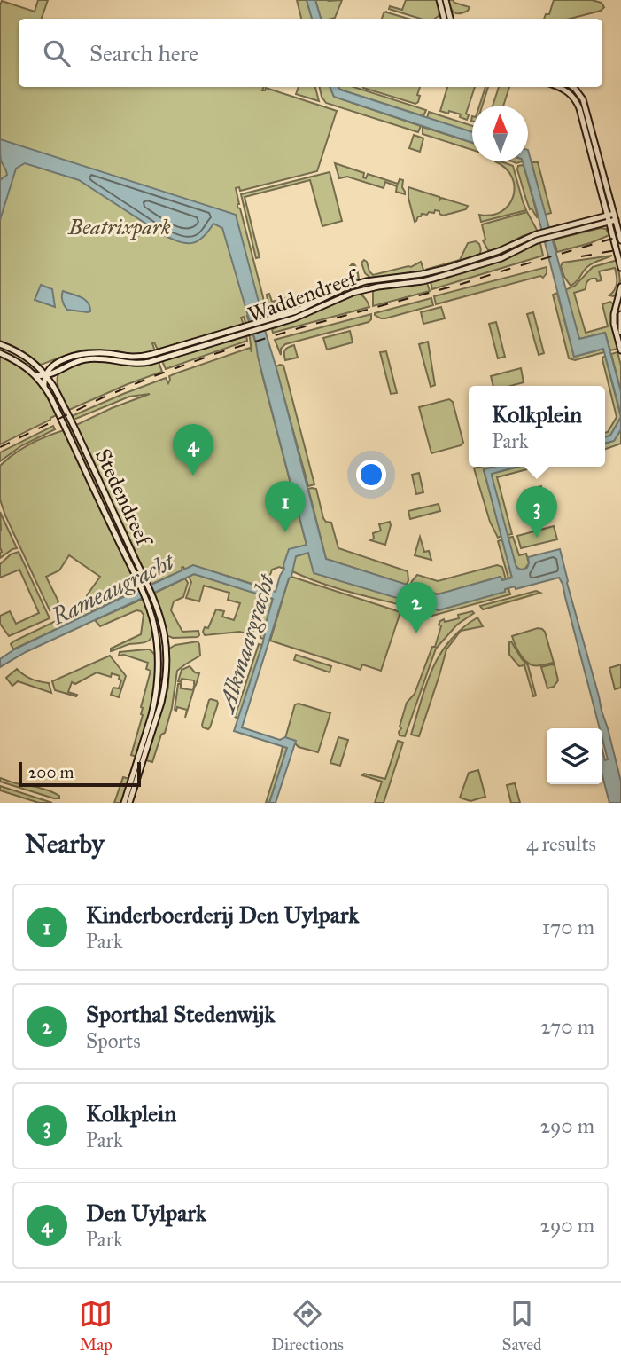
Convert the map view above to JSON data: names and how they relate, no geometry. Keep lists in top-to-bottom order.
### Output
{
  "streets": {
    "main road": ["Waddendreef", "Stedendreef"]
  },
  "crossings": [
    ["Waddendreef", "Stedendreef"]
  ],
  "water": ["Rameaugracht", "Alkmaargracht"],
  "parks": ["Beatrixpark"],
  "scale_bar": "200 m",
  "north": "top",
  "page": {
    "search": "Search here",
    "popup": ["Kolkplein", "Park"],
    "pins": [
      "4",
      "1",
      "3",
      "2"
    ],
    "scale": "200 m",
    "heading": ["Nearby", "4 results"],
    "list": [
      {
        "mark": "1",
        "name": "Kinderboerderij Den Uylpark",
        "note": "Park",
        "value": "170 m"
      },
      {
        "mark": "2",
        "name": "Sporthal Stedenwijk",
        "note": "Sports",
        "value": "270 m"
      },
      {
        "mark": "3",
        "name": "Kolkplein",
        "note": "Park",
        "value": "290 m"
      },
      {
        "mark": "4",
        "name": "Den Uylpark",
        "note": "Park",
        "value": "290 m"
      }
    ],
    "nav": ["Map", "Directions", "Saved"]
  }
}
